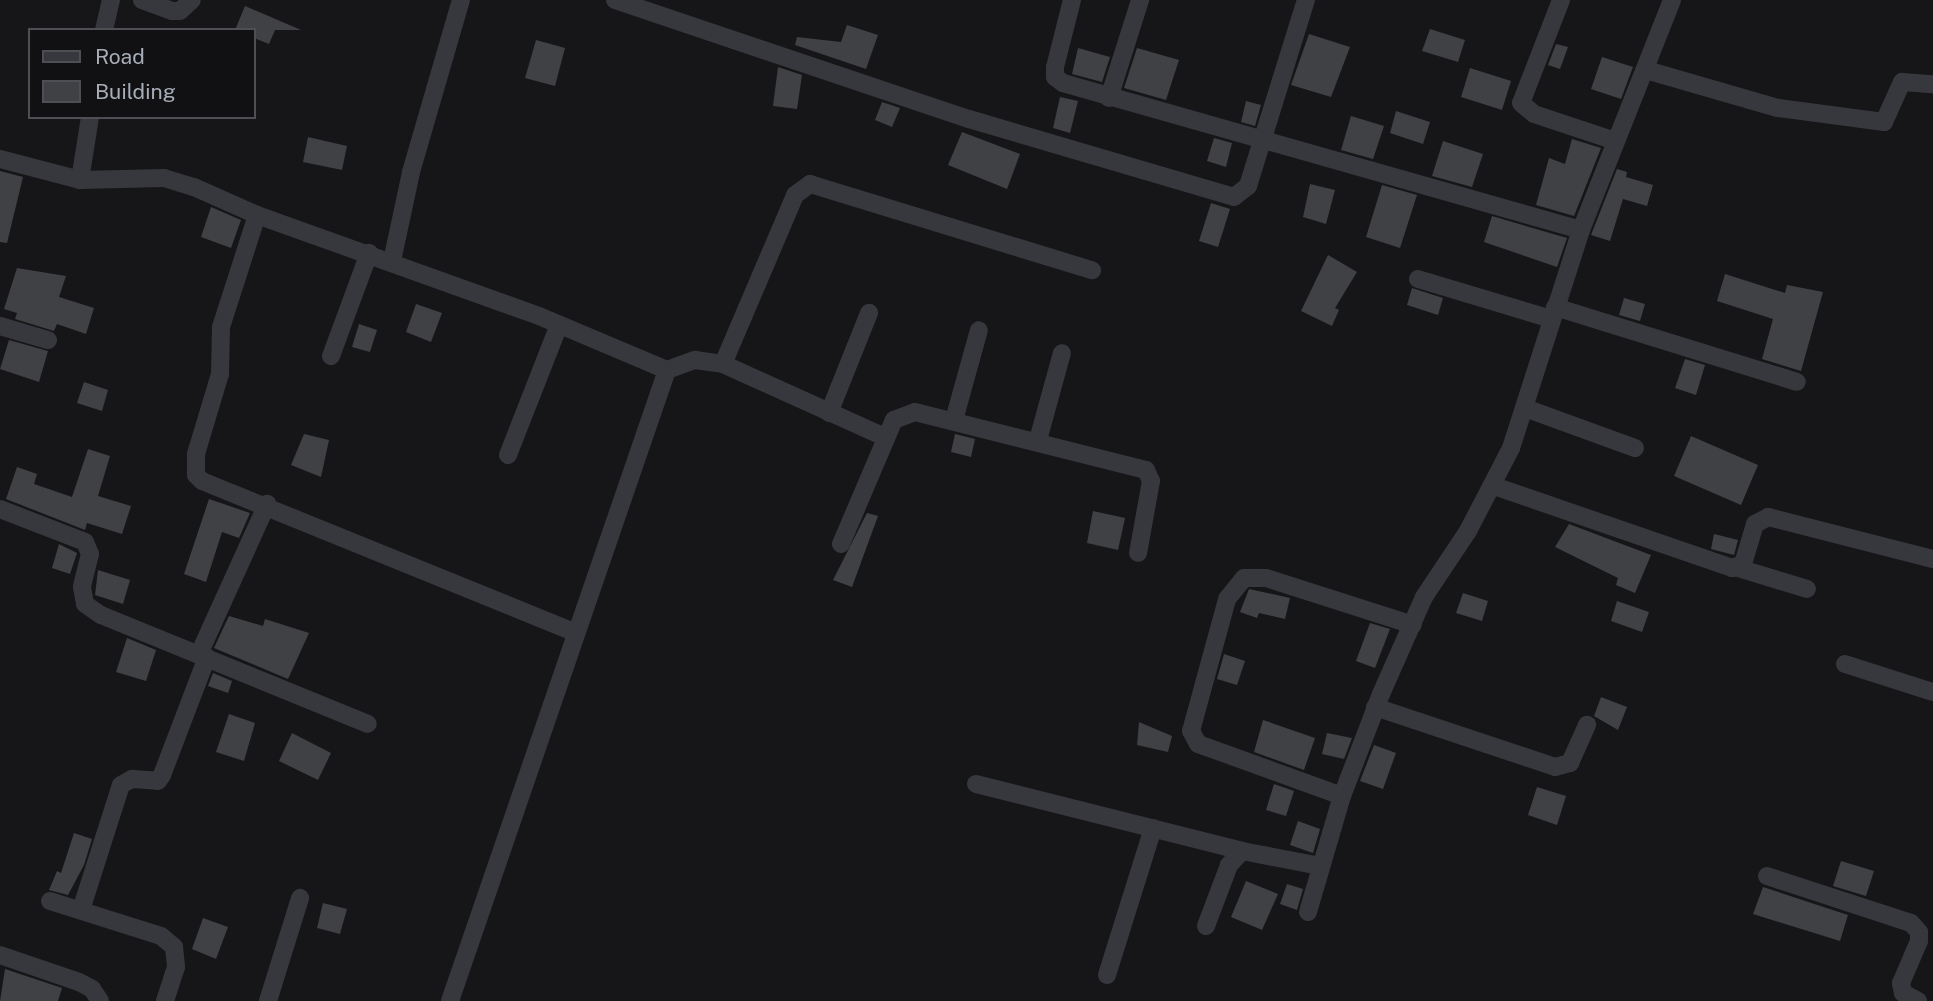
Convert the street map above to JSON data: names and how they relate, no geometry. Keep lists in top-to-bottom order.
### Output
{
  "legend": ["Road", "Building"]
}
